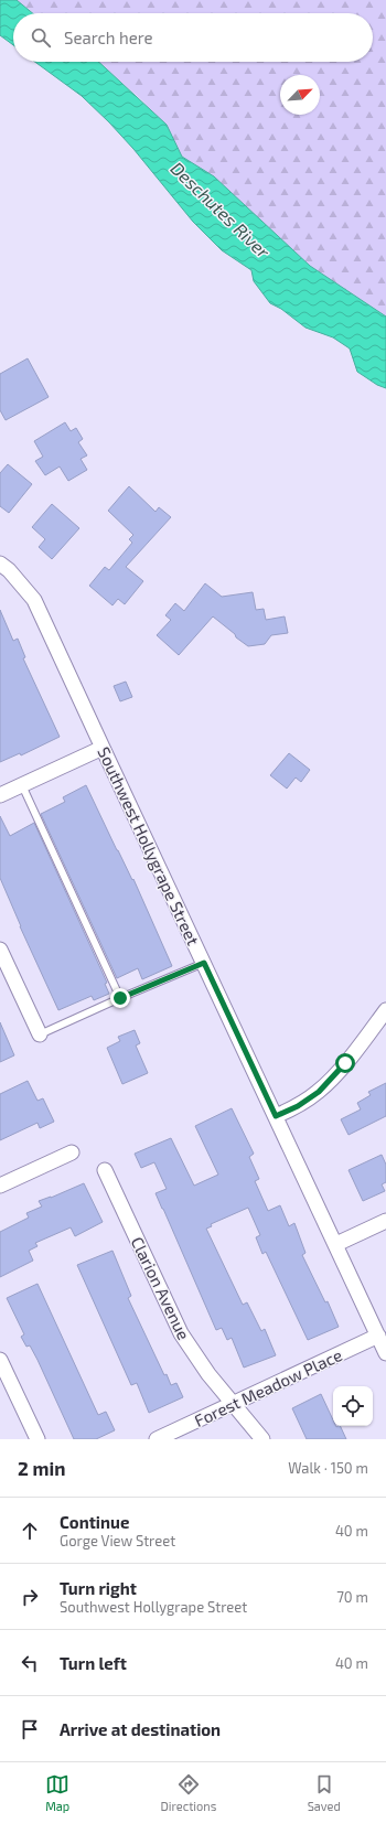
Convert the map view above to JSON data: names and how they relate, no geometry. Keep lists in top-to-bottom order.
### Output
{
  "streets": {
    "street": ["Southwest Hollygrape Street", "Clarion Avenue", "Forest Meadow Place"]
  },
  "crossings": [
    ["Southwest Hollygrape Street", "Forest Meadow Place"],
    ["Clarion Avenue", "Forest Meadow Place"]
  ],
  "water": ["Deschutes River"],
  "north": "top right",
  "page": {
    "search": "Search here",
    "heading": ["2 min", "Walk · 150 m"],
    "list": [
      ["Continue", "Gorge View Street", "40 m"],
      ["Turn right", "Southwest Hollygrape Street", "70 m"],
      ["Turn left", "40 m"],
      "Arrive at destination"
    ],
    "nav": ["Map", "Directions", "Saved"]
  }
}
